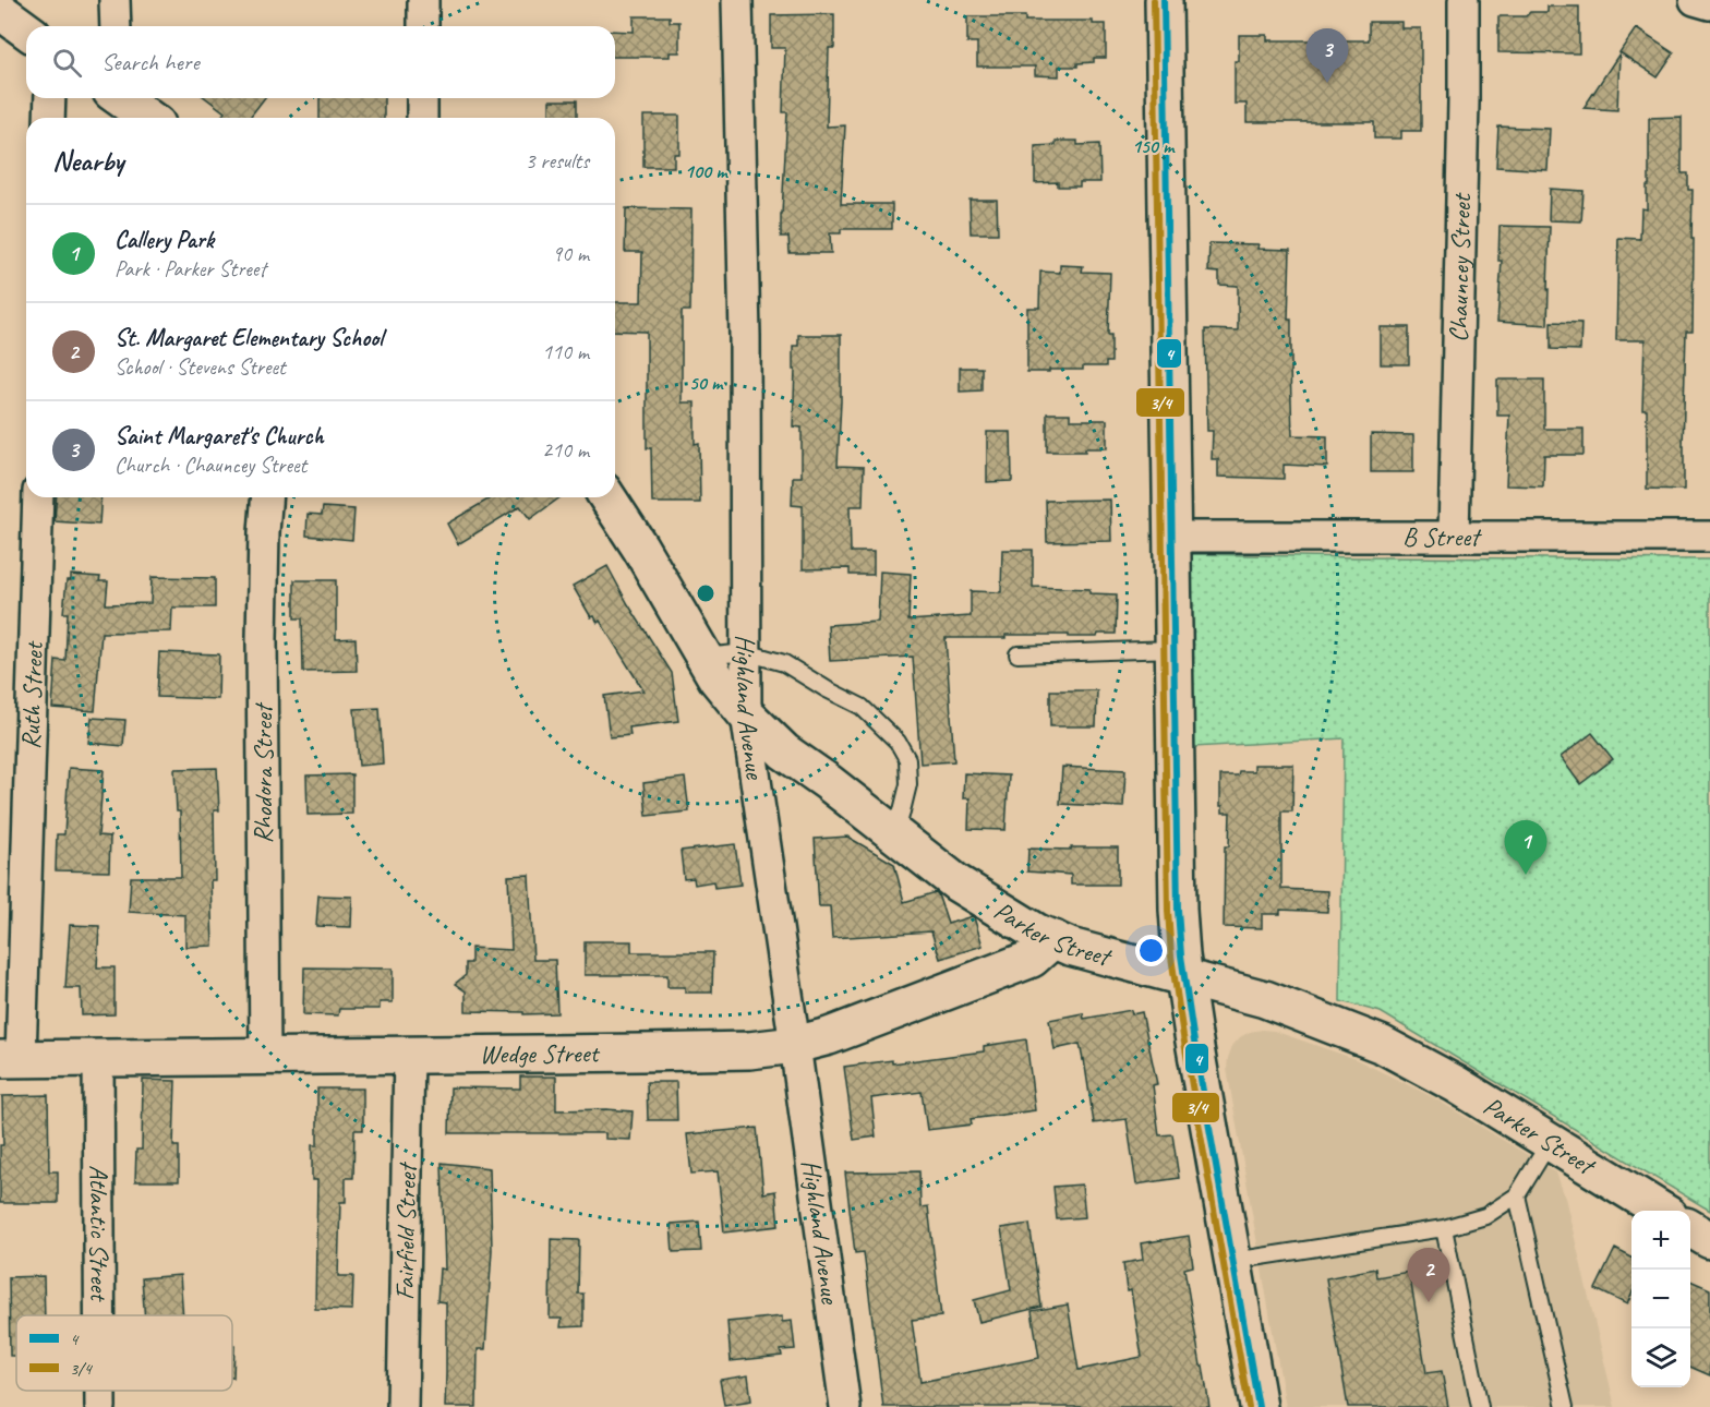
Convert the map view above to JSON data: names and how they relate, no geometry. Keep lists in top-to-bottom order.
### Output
{
  "streets": {
    "street": [
      "Chauncey Street",
      "B Street",
      "Ruth Street",
      "Highland Avenue",
      "Rhodora Street",
      "Parker Street",
      "Wedge Street",
      "Fairfield Street",
      "Atlantic Street"
    ]
  },
  "crossings": [
    ["Chauncey Street", "B Street"],
    ["Ruth Street", "Wedge Street"],
    ["Highland Avenue", "Parker Street"],
    ["Highland Avenue", "Wedge Street"],
    ["Rhodora Street", "Wedge Street"],
    ["Parker Street", "Wedge Street"],
    ["Wedge Street", "Fairfield Street"],
    ["Wedge Street", "Atlantic Street"]
  ],
  "lines": ["transit line 4", "transit line 3/4"],
  "legend": ["4", "3/4"],
  "page": {
    "search": "Search here",
    "pins": ["3", "1", "2"],
    "heading": ["Nearby", "3 results"],
    "list": [
      {
        "mark": "1",
        "name": "Callery Park",
        "note": "Park · Parker Street",
        "value": "90 m"
      },
      {
        "mark": "2",
        "name": "St. Margaret Elementary School",
        "note": "School · Stevens Street",
        "value": "110 m"
      },
      {
        "mark": "3",
        "name": "Saint Margaret's Church",
        "note": "Church · Chauncey Street",
        "value": "210 m"
      }
    ],
    "map_buttons": ["+", "−"]
  },
  "rings": ["150 m", "100 m", "50 m"]
}
